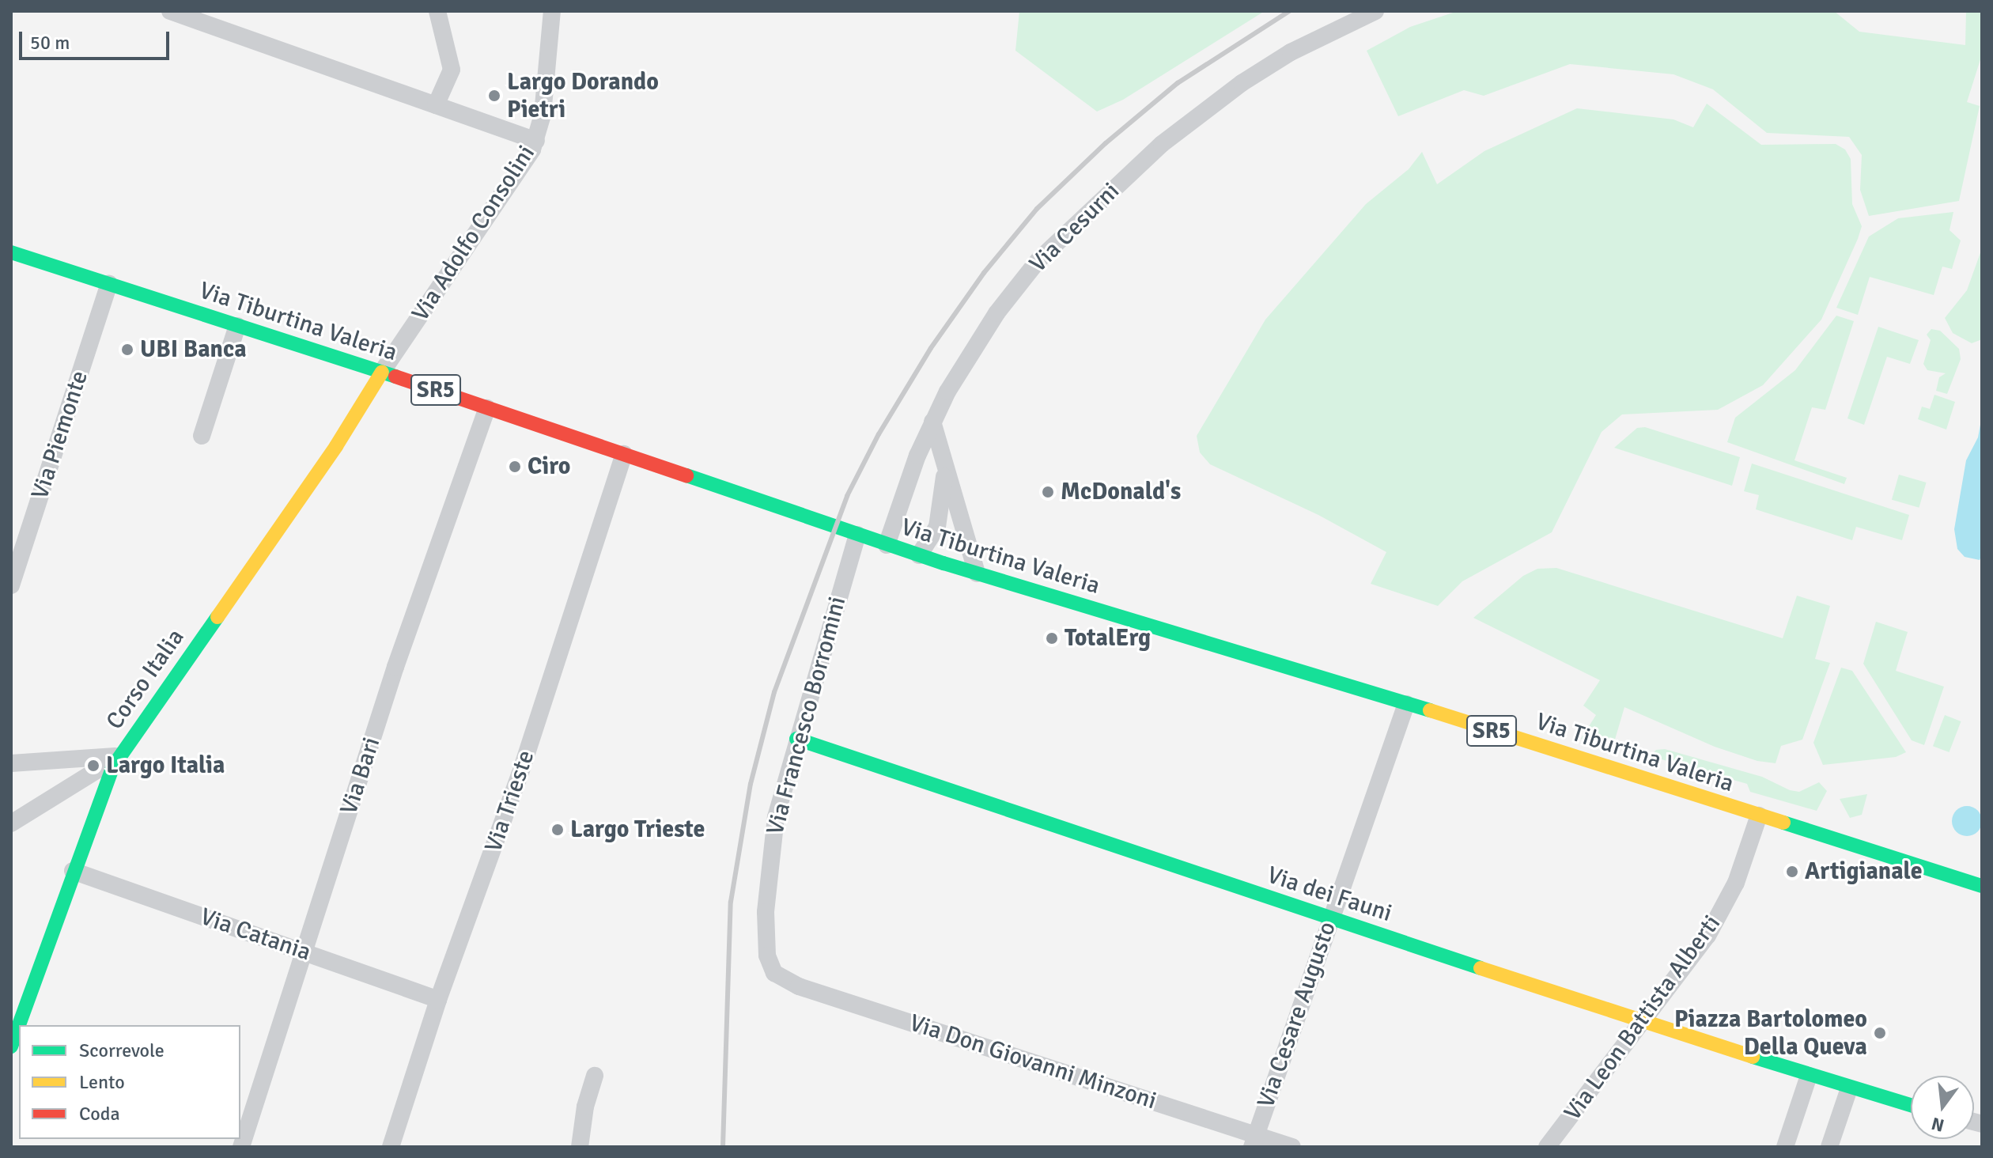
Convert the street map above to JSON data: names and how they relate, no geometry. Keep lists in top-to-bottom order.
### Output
{
  "streets": {
    "main road": [
      "Via Tiburtina Valeria",
      "SR5",
      "Corso Italia",
      "Via dei Fauni"
    ],
    "street": [
      "Via Cesurni",
      "Via Adolfo Consolini",
      "Via Piemonte",
      "Via Francesco Borromini",
      "Via Bari",
      "Via Trieste",
      "Via Catania",
      "Via Cesare Augusto",
      "Via Leon Battista Alberti",
      "Via Don Giovanni Minzoni"
    ]
  },
  "crossings": [
    ["Via Cesurni", "Via Tiburtina Valeria"],
    ["Via Adolfo Consolini", "Via Tiburtina Valeria"],
    ["Via Adolfo Consolini", "Corso Italia"],
    ["Via Tiburtina Valeria", "Via Piemonte"],
    ["Via Tiburtina Valeria", "Corso Italia"],
    ["Via Tiburtina Valeria", "Via Francesco Borromini"],
    ["Via Tiburtina Valeria", "Via Bari"],
    ["Via Tiburtina Valeria", "Via Trieste"],
    ["Via Tiburtina Valeria", "Via Cesare Augusto"],
    ["Via Tiburtina Valeria", "Via Leon Battista Alberti"],
    ["Corso Italia", "Via Catania"],
    ["Via Francesco Borromini", "Via dei Fauni"],
    ["Via Francesco Borromini", "Via Don Giovanni Minzoni"],
    ["Via Bari", "Via Catania"],
    ["Via Trieste", "Via Catania"],
    ["Via dei Fauni", "Via Cesare Augusto"],
    ["Via dei Fauni", "Via Leon Battista Alberti"],
    ["Via Cesare Augusto", "Via Don Giovanni Minzoni"]
  ],
  "places": [
    "Largo Dorando Pietri",
    "UBI Banca",
    "Ciro",
    "McDonald's",
    "TotalErg",
    "Largo Italia",
    "Largo Trieste",
    "Artigianale",
    "Piazza Bartolomeo Della Queva"
  ],
  "legend": ["Scorrevole", "Lento", "Coda"],
  "scale_bar": "50 m",
  "north": "bottom"
}
